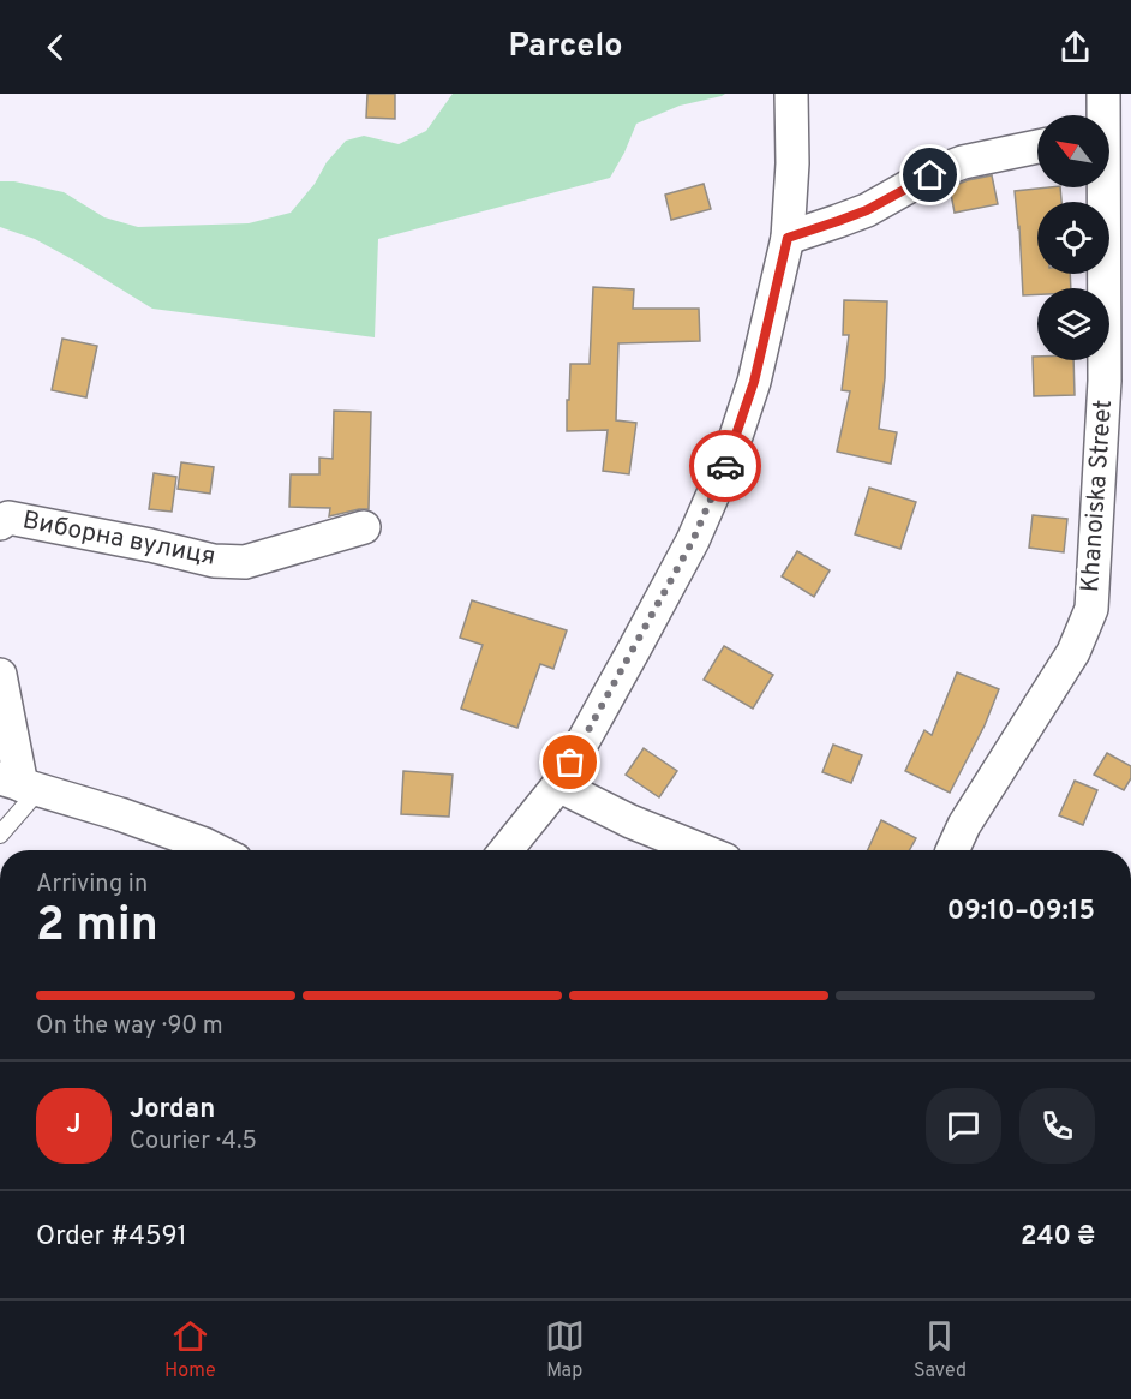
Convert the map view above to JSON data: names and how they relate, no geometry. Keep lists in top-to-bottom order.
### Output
{
  "streets": {
    "street": ["Khanoiska Street", "Виборна вулиця"]
  },
  "north": "top left",
  "page": {
    "header": "Parcelo",
    "heading": ["2 min", "Arriving in", "09:10–09:15"],
    "panel": [
      "Jordan",
      "Courier · 4.5",
      "Order #4591",
      "240 ₴"
    ],
    "bar": "On the way · 90 m",
    "round": "J",
    "tabs": ["Home", "Map", "Saved"]
  }
}
